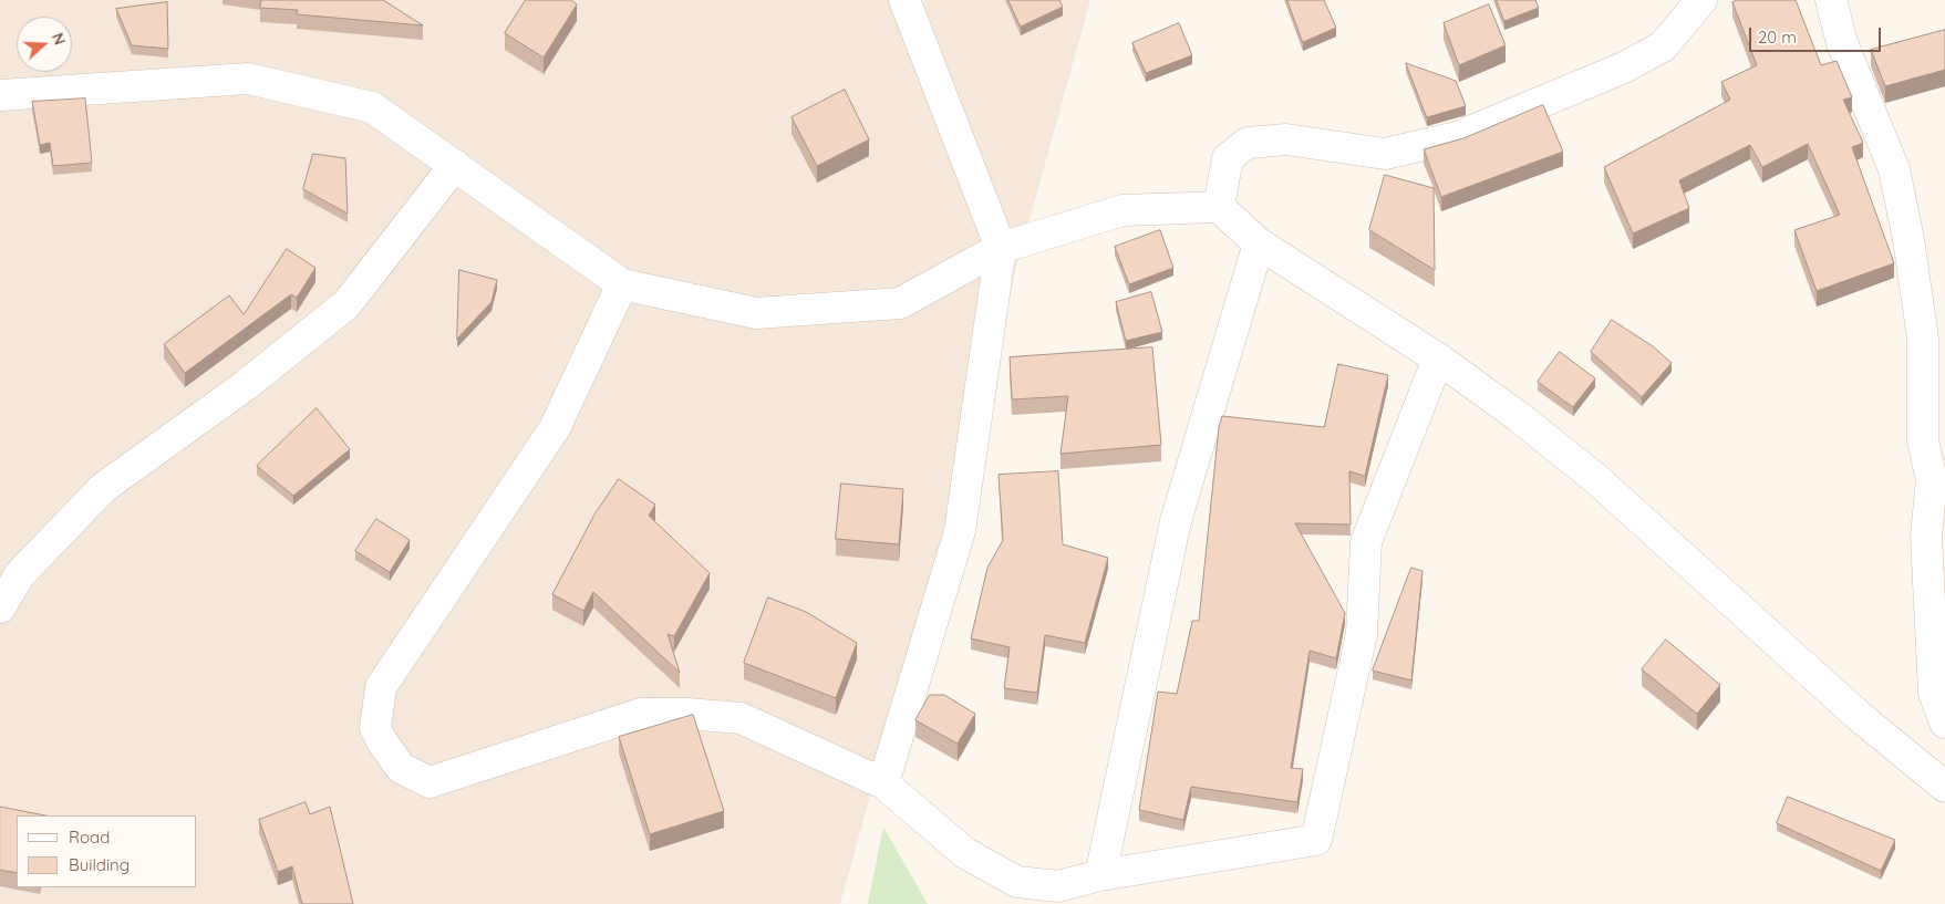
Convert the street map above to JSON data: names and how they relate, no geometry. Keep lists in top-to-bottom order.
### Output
{
  "legend": ["Road", "Building"],
  "scale_bar": "20 m",
  "north": "right"
}
